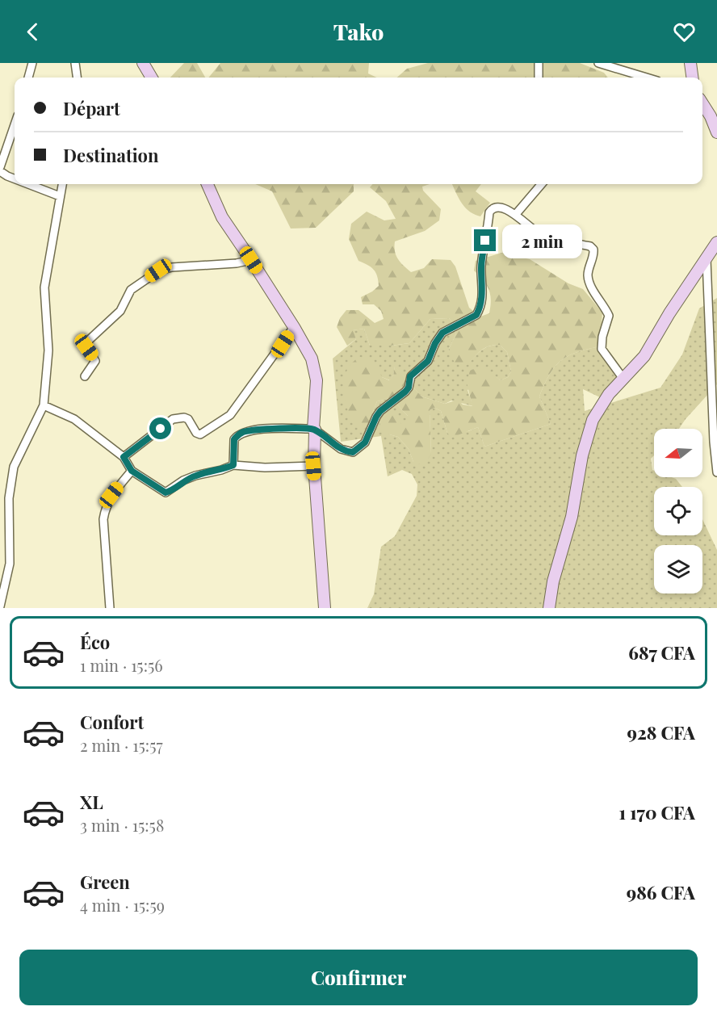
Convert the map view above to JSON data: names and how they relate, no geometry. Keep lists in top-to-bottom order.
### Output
{
  "north": "left",
  "page": {
    "header": "Tako",
    "banner": ["Départ", "Destination"],
    "bubble": "2 min",
    "list": [
      {
        "name": "Éco",
        "note": "1 min · 15:56",
        "value": "687 CFA"
      },
      {
        "name": "Confort",
        "note": "2 min · 15:57",
        "value": "928 CFA"
      },
      {
        "name": "XL",
        "note": "3 min · 15:58",
        "value": "1 170 CFA"
      },
      {
        "name": "Green",
        "note": "4 min · 15:59",
        "value": "986 CFA"
      }
    ],
    "buttons": "Confirmer"
  }
}
